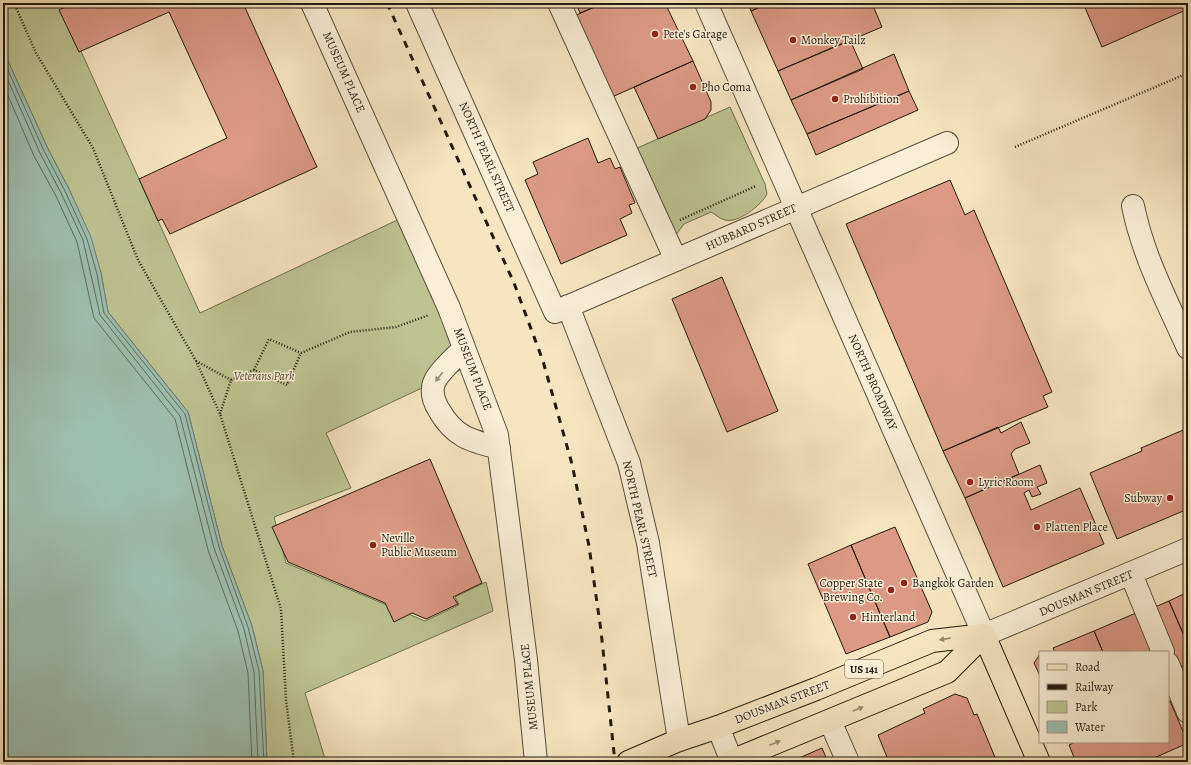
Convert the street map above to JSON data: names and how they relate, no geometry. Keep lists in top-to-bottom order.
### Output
{
  "streets": {
    "main road": ["NORTH BROADWAY", "DOUSMAN STREET", "US 141"],
    "street": ["MUSEUM PLACE", "NORTH PEARL STREET", "HUBBARD STREET"]
  },
  "crossings": [
    ["NORTH PEARL STREET", "HUBBARD STREET"],
    ["NORTH PEARL STREET", "DOUSMAN STREET"],
    ["HUBBARD STREET", "NORTH BROADWAY"],
    ["NORTH BROADWAY", "DOUSMAN STREET"]
  ],
  "parks": ["Veterans Park"],
  "places": [
    "Pete's Garage",
    "Monkey Tailz",
    "Pho Coma",
    "Prohibition",
    "Lyric Room",
    "Subway",
    "Platten Place",
    "Neville Public Museum",
    "Bangkok Garden",
    "Copper State Brewing Co.",
    "Hinterland"
  ],
  "legend": [
    "Road",
    "Railway",
    "Park",
    "Water"
  ]
}
